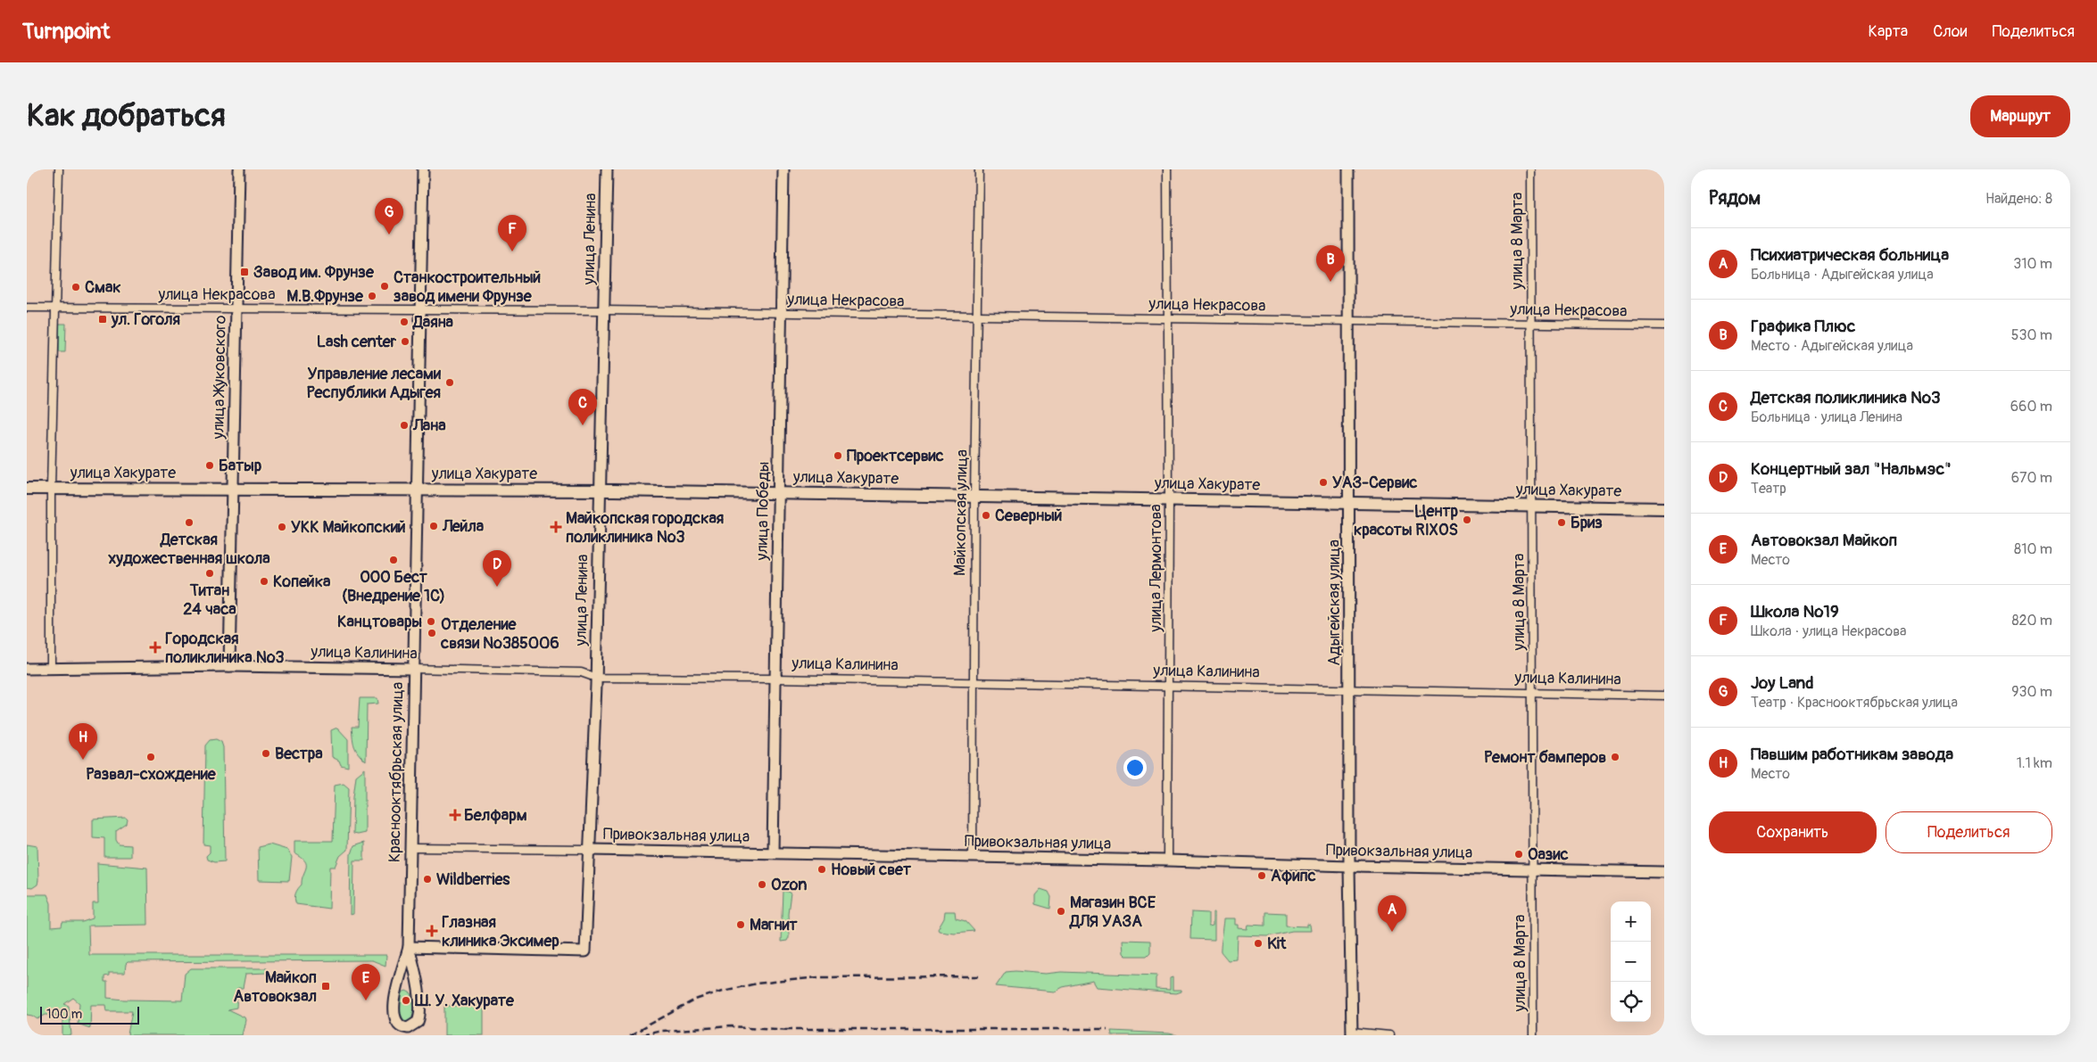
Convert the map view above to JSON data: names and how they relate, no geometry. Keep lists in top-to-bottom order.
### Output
{
  "streets": {
    "main road": ["улица Хакурате"],
    "street": [
      "улица Ленина",
      "улица 8 Марта",
      "улица Некрасова",
      "улица Жуковского",
      "улица Победы",
      "Майкопская улица",
      "улица Лермонтова",
      "Адыгейская улица",
      "улица Калинина",
      "Краснооктябрьская улица",
      "Привокзальная улица"
    ]
  },
  "crossings": [
    ["улица Ленина", "улица Некрасова"],
    ["улица Ленина", "улица Хакурате"],
    ["улица Ленина", "улица Калинина"],
    ["улица Ленина", "Краснооктябрьская улица"],
    ["улица Ленина", "Привокзальная улица"],
    ["улица 8 Марта", "улица Некрасова"],
    ["улица 8 Марта", "улица Хакурате"],
    ["улица 8 Марта", "улица Калинина"],
    ["улица 8 Марта", "Привокзальная улица"],
    ["улица Некрасова", "улица Жуковского"],
    ["улица Некрасова", "улица Победы"],
    ["улица Некрасова", "Майкопская улица"],
    ["улица Некрасова", "улица Лермонтова"],
    ["улица Некрасова", "Адыгейская улица"],
    ["улица Некрасова", "Краснооктябрьская улица"],
    ["улица Жуковского", "улица Хакурате"],
    ["улица Жуковского", "улица Калинина"],
    ["улица Хакурате", "улица Победы"],
    ["улица Хакурате", "Майкопская улица"],
    ["улица Хакурате", "улица Лермонтова"],
    ["улица Хакурате", "Адыгейская улица"],
    ["улица Хакурате", "Краснооктябрьская улица"],
    ["улица Победы", "улица Калинина"],
    ["улица Победы", "Привокзальная улица"],
    ["Майкопская улица", "улица Калинина"],
    ["Майкопская улица", "Привокзальная улица"],
    ["улица Лермонтова", "улица Калинина"],
    ["улица Лермонтова", "Привокзальная улица"],
    ["Адыгейская улица", "улица Калинина"],
    ["Адыгейская улица", "Привокзальная улица"],
    ["улица Калинина", "Краснооктябрьская улица"],
    ["Краснооктябрьская улица", "Привокзальная улица"]
  ],
  "places": {
    "transit": ["Завод им. Фрунзе", "ул. Гоголя", "Майкоп Автовокзал"],
    "other": [
      "Станкостроительный завод имени Фрунзе",
      "Смак",
      "М.В.Фрунзе",
      "Даяна",
      "Lash center",
      "Управление лесами Республики Адыгея",
      "Лана",
      "Проектсервис",
      "Батыр",
      "УАЗ-Сервис",
      "Северный",
      "Центр красоты RIXOS",
      "Детская художественная школа",
      "Бриз",
      "Лейла",
      "УКК Майкопский",
      "ООО Бест (Внедрение 1С)",
      "Титан 24 часа",
      "Копейка",
      "Канцтовары",
      "Отделение связи №385006",
      "Вестра",
      "Развал-схождение",
      "Ремонт бамперов",
      "Оазис",
      "Новый свет",
      "Афипс",
      "Wildberries",
      "Ozon",
      "Магазин ВСЕ ДЛЯ УАЗА",
      "Магнит",
      "Kit",
      "Ш. У. Хакурате"
    ],
    "health": [
      "Майкопская городская поликлиника №3",
      "Городская поликлиника №3",
      "Белфарм",
      "Глазная клиника Эксимер"
    ]
  },
  "scale_bar": "100 m",
  "page": {
    "header": "Turnpoint",
    "nav": ["Карта", "Слои", "Поделиться"],
    "buttons": [
      "Маршрут",
      ["Сохранить", "Поделиться"]
    ],
    "title": "Как добраться",
    "heading": ["Рядом", "Найдено: 8"],
    "pins": [
      "G",
      "F",
      "B",
      "C",
      "D",
      "H",
      "A",
      "E"
    ],
    "list": [
      {
        "mark": "A",
        "name": "Психиатрическая больница",
        "note": "Больница · Адыгейская улица",
        "value": "310 m"
      },
      {
        "mark": "B",
        "name": "Графика Плюс",
        "note": "Место · Адыгейская улица",
        "value": "530 m"
      },
      {
        "mark": "C",
        "name": "Детская поликлиника №3",
        "note": "Больница · улица Ленина",
        "value": "660 m"
      },
      {
        "mark": "D",
        "name": "Концертный зал \"Нальмэс\"",
        "note": "Театр",
        "value": "670 m"
      },
      {
        "mark": "E",
        "name": "Автовокзал Майкоп",
        "note": "Место",
        "value": "810 m"
      },
      {
        "mark": "F",
        "name": "Школа №19",
        "note": "Школа · улица Некрасова",
        "value": "820 m"
      },
      {
        "mark": "G",
        "name": "Joy Land",
        "note": "Театр · Краснооктябрьская улица",
        "value": "930 m"
      },
      {
        "mark": "H",
        "name": "Павшим работникам завода",
        "note": "Место",
        "value": "1.1 km"
      }
    ],
    "map_buttons": ["+", "−"],
    "scale": "100 m"
  }
}
